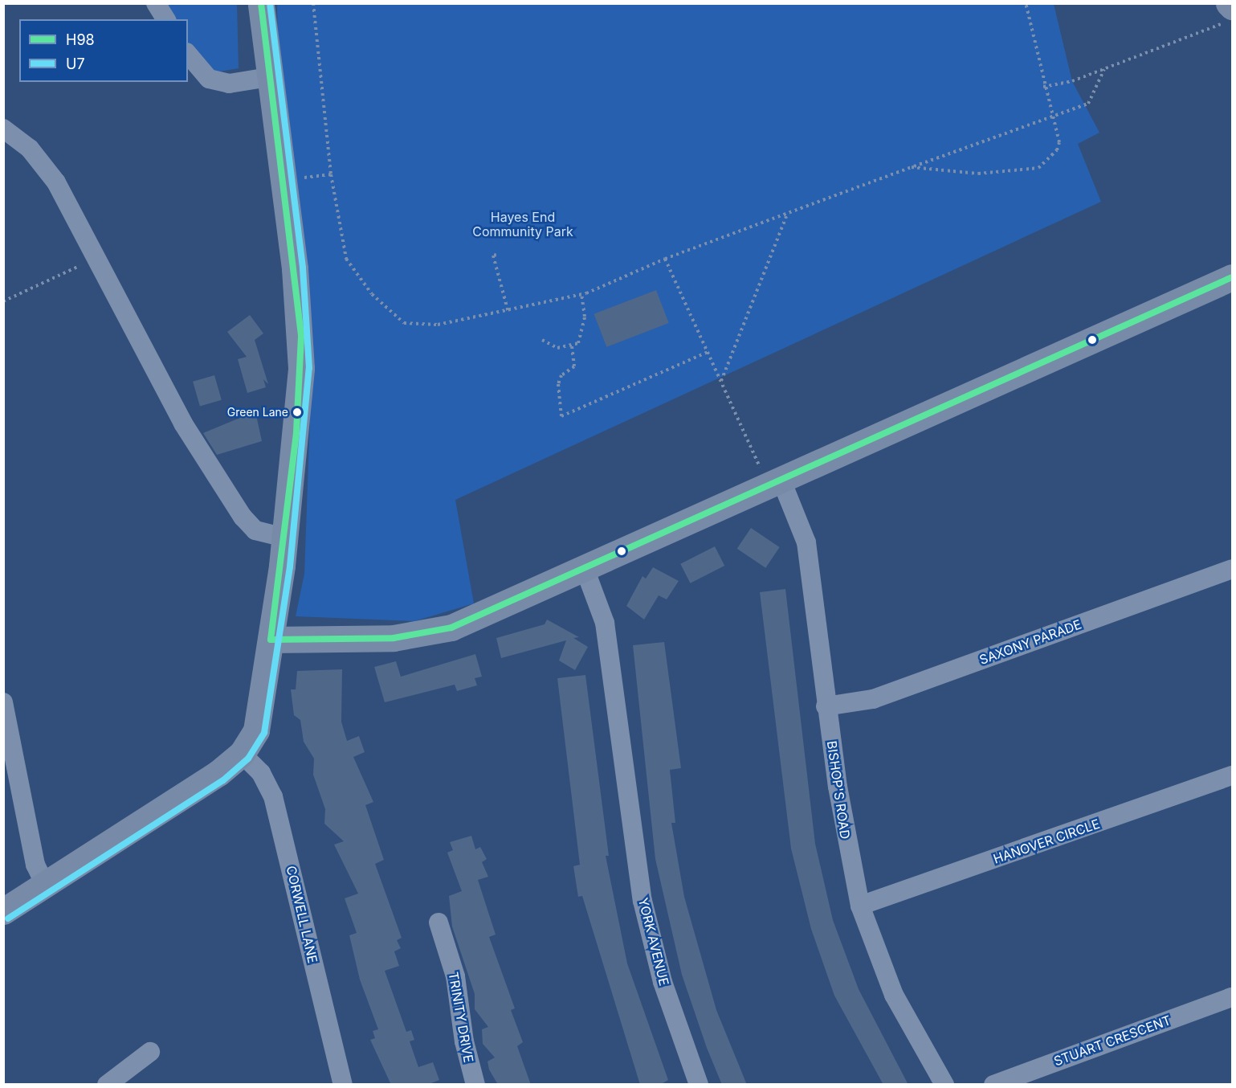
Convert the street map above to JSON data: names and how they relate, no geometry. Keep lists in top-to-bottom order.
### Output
{
  "streets": {
    "street": [
      "SAXONY PARADE",
      "BISHOP'S ROAD",
      "HANOVER CIRCLE",
      "CORWELL LANE",
      "YORK AVENUE",
      "TRINITY DRIVE",
      "STUART CRESCENT"
    ]
  },
  "crossings": [
    ["SAXONY PARADE", "BISHOP'S ROAD"],
    ["BISHOP'S ROAD", "HANOVER CIRCLE"]
  ],
  "parks": ["Hayes End Community Park"],
  "places": ["Green Lane"],
  "lines": ["transit line H98", "transit line U7"],
  "legend": ["H98", "U7"]
}
